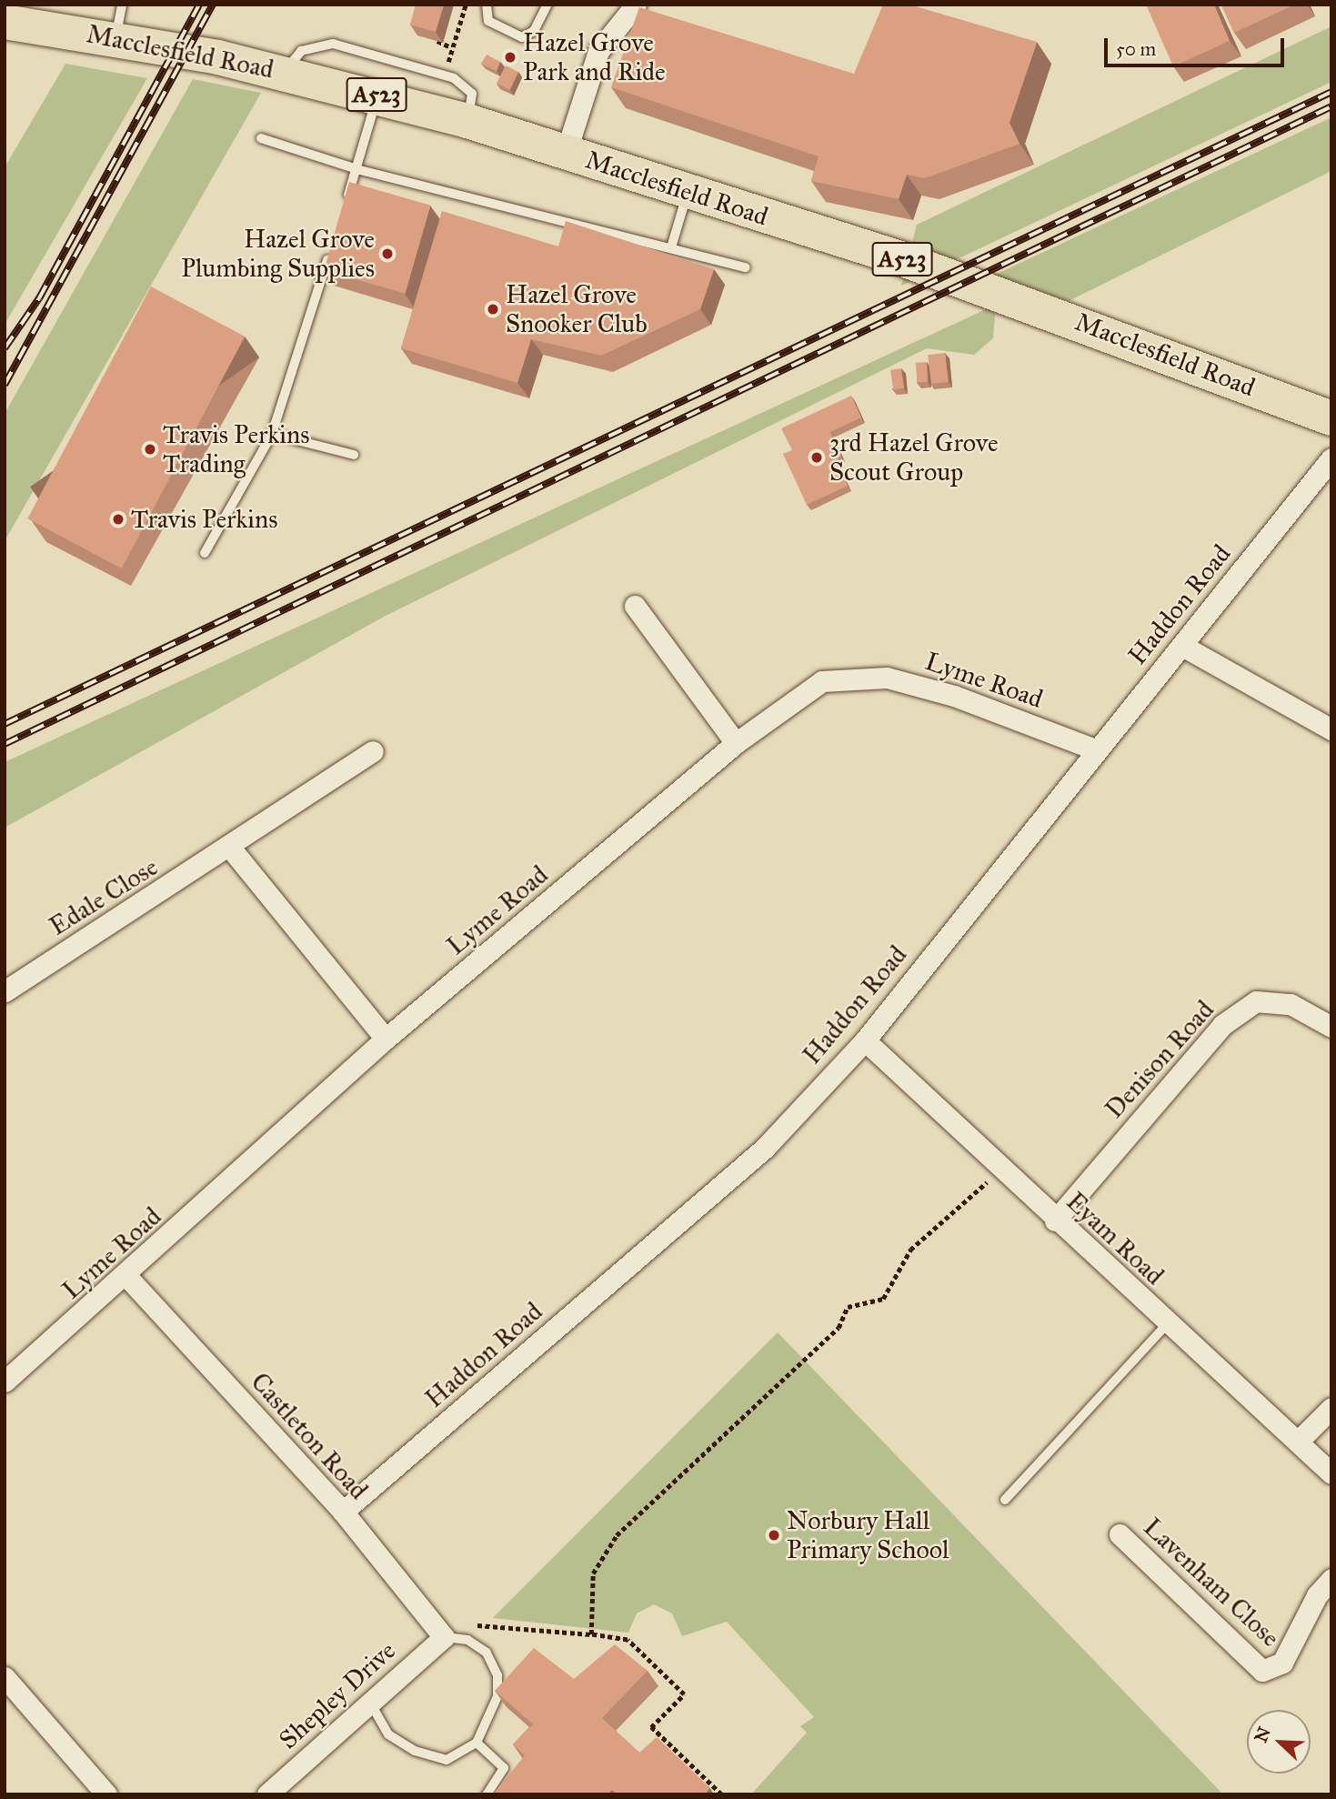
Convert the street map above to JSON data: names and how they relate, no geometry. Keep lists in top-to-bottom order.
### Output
{
  "streets": {
    "highway": ["Macclesfield Road", "A523"],
    "street": [
      "Haddon Road",
      "Lyme Road",
      "Edale Close",
      "Denison Road",
      "Eyam Road",
      "Castleton Road",
      "Lavenham Close",
      "Shepley Drive"
    ]
  },
  "crossings": [
    ["Haddon Road", "Lyme Road"],
    ["Haddon Road", "Eyam Road"],
    ["Haddon Road", "Castleton Road"],
    ["Lyme Road", "Castleton Road"],
    ["Denison Road", "Eyam Road"],
    ["Castleton Road", "Shepley Drive"]
  ],
  "places": [
    "Hazel Grove Park and Ride",
    "Hazel Grove Plumbing Supplies",
    "Hazel Grove Snooker Club",
    "Travis Perkins Trading",
    "3rd Hazel Grove Scout Group",
    "Travis Perkins",
    "Norbury Hall Primary School"
  ],
  "scale_bar": "50 m",
  "north": "top left"
}
